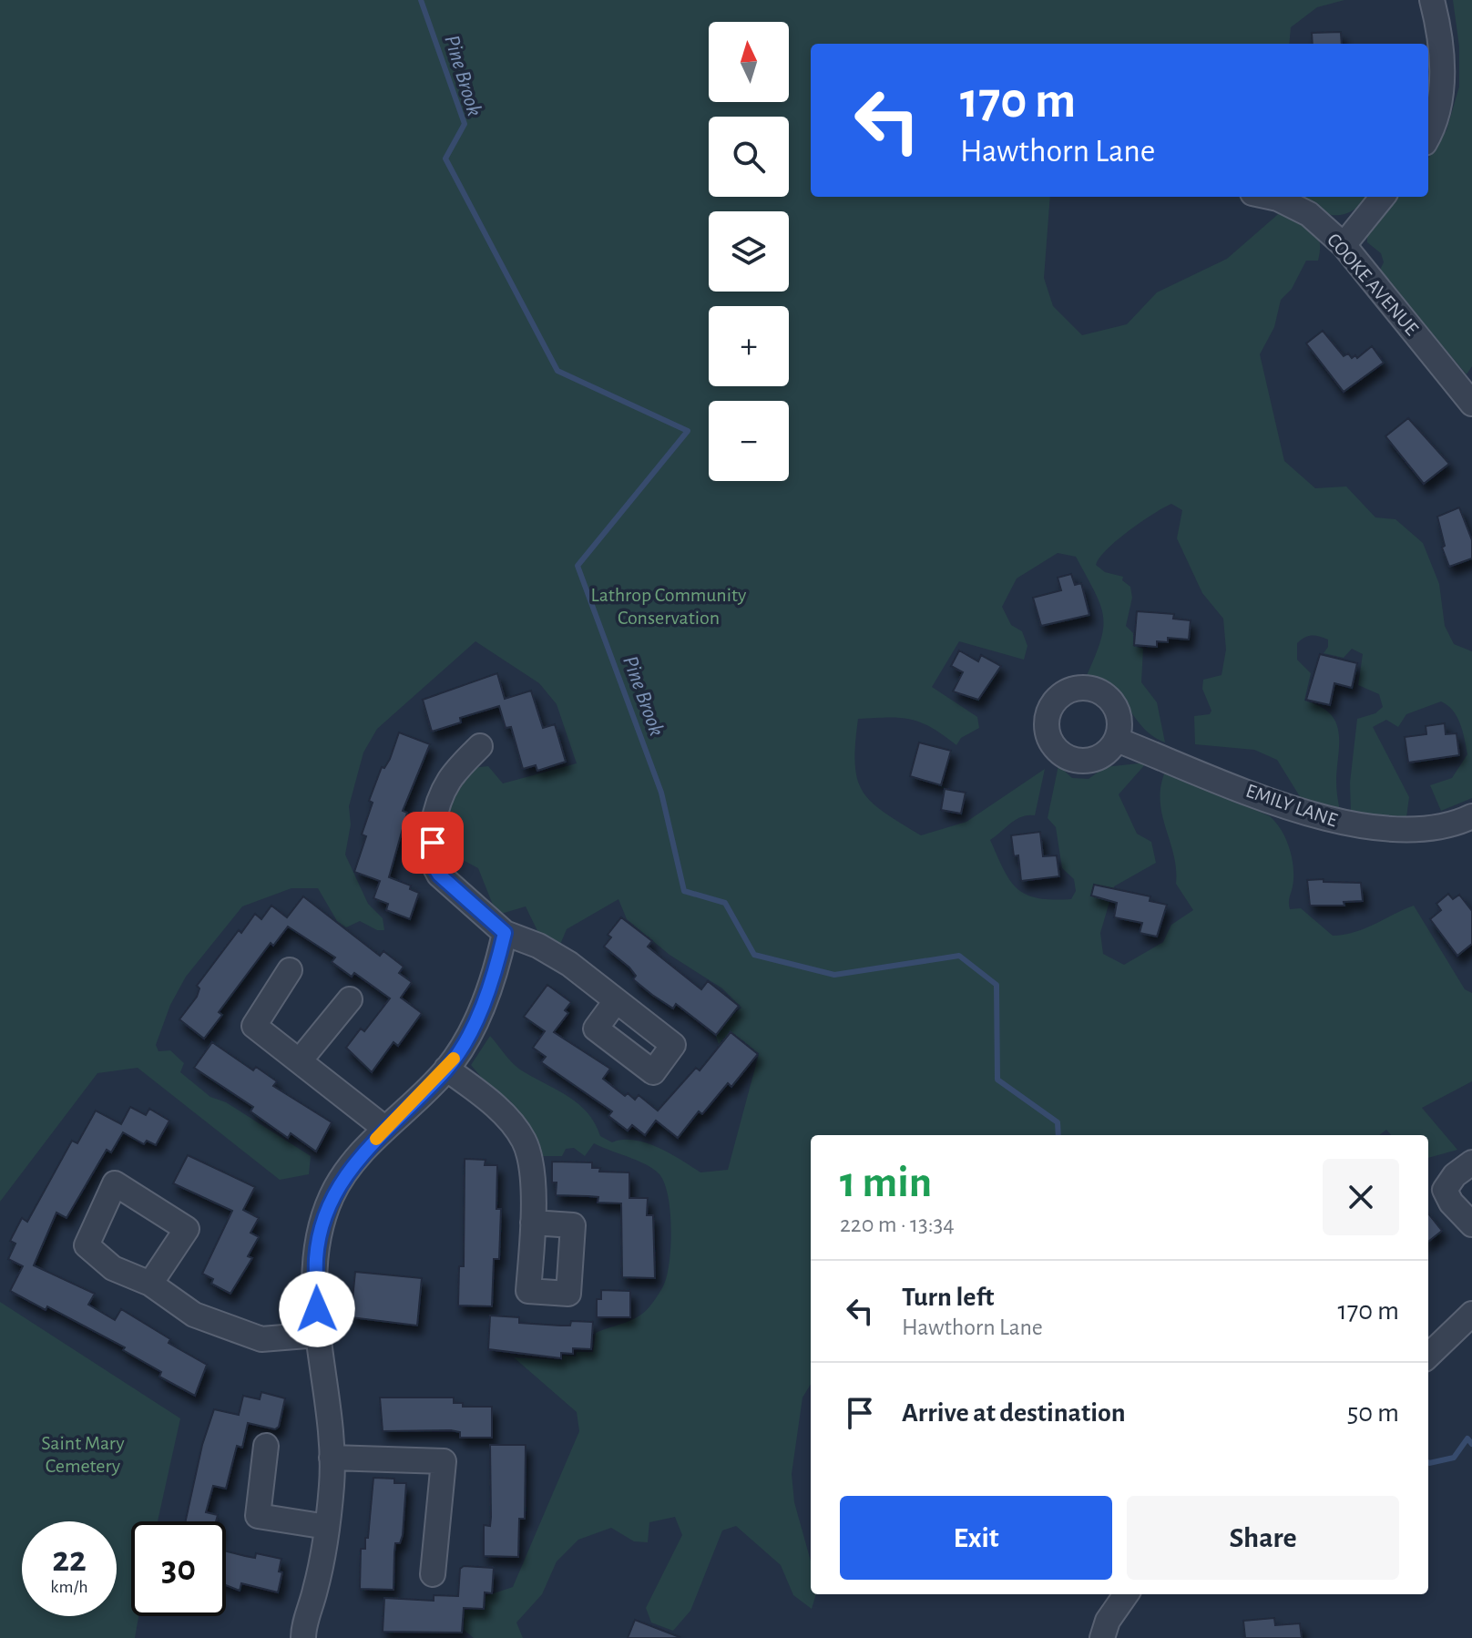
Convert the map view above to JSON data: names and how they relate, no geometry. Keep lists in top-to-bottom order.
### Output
{
  "streets": {
    "street": ["COOKE AVENUE", "EMILY LANE"]
  },
  "water": ["Pine Brook"],
  "parks": ["Lathrop Community Conservation", "Saint Mary Cemetery"],
  "north": "top",
  "page": {
    "map_buttons": ["+", "−"],
    "turn": ["170 m", "Hawthorn Lane"],
    "heading": ["1 min", "220 m · 13:34"],
    "list": [
      {
        "name": "Turn left",
        "note": "Hawthorn Lane",
        "value": "170 m"
      },
      {
        "name": "Arrive at destination",
        "value": "50 m"
      }
    ],
    "buttons": ["Exit", "Share"],
    "speed": "22 km/h",
    "limit": "30"
  }
}
